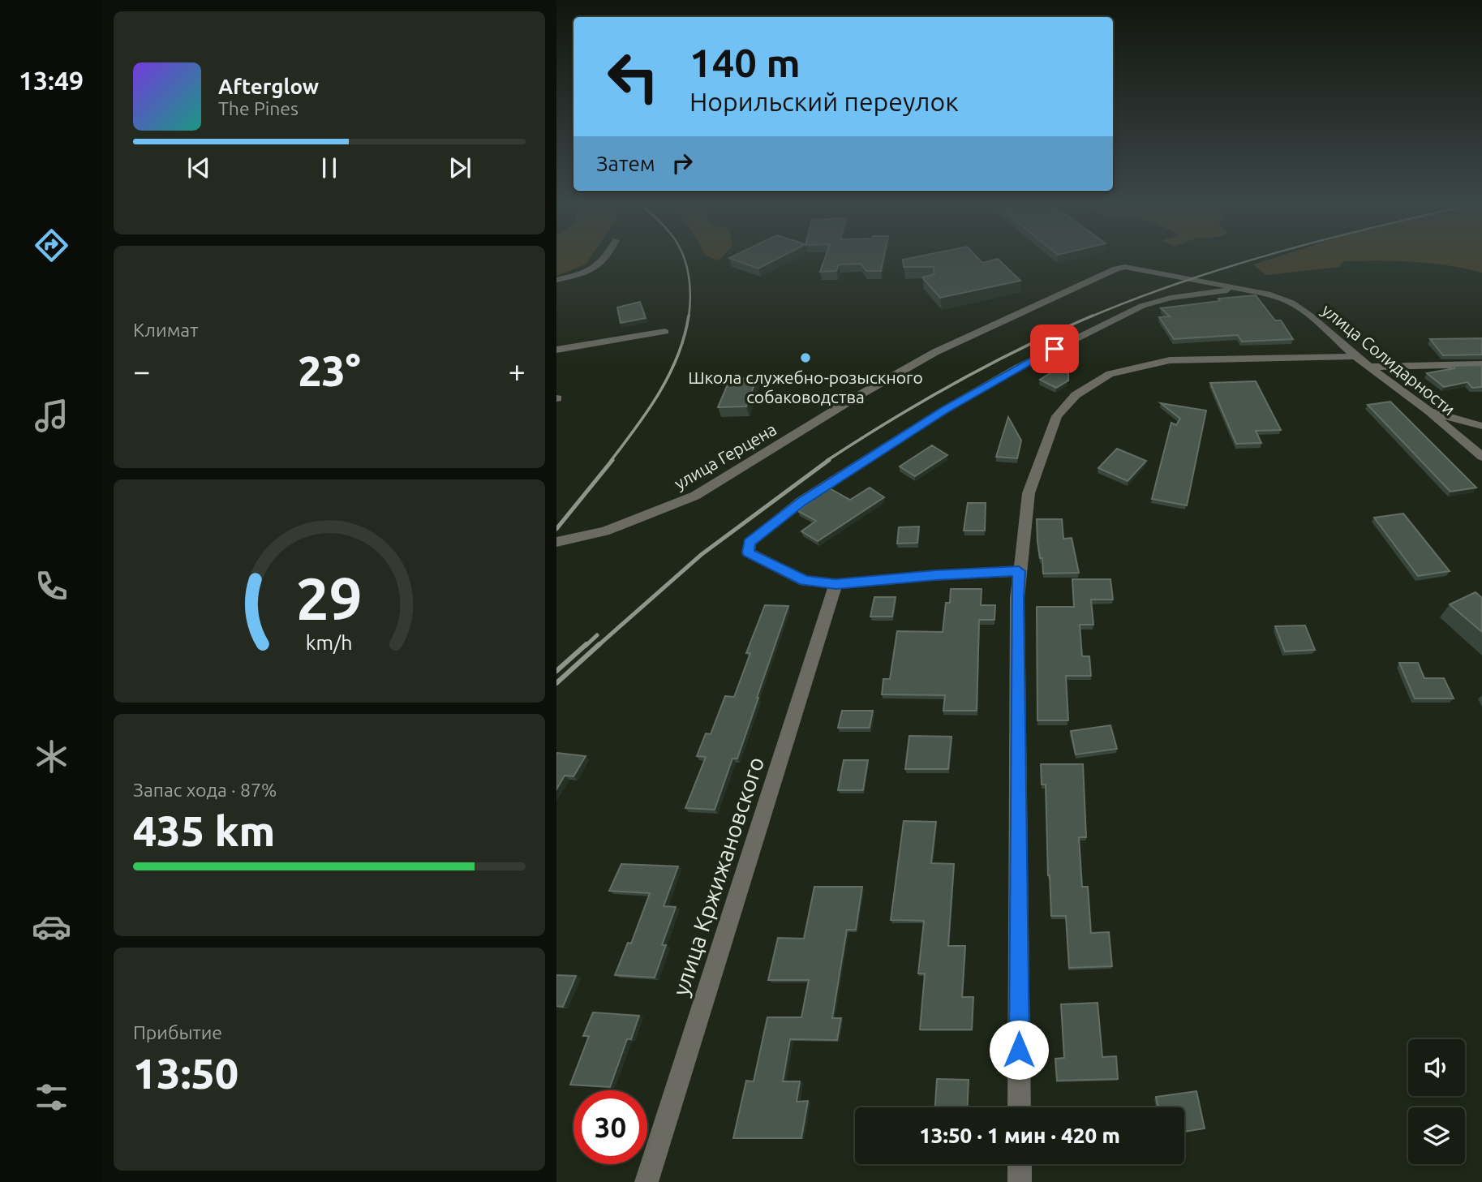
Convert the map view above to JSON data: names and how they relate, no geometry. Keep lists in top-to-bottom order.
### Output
{
  "streets": {
    "street": ["улица Солидарности", "улица Герцена", "улица Кржижановского"]
  },
  "crossings": [
    ["улица Солидарности", "улица Герцена"]
  ],
  "places": ["Школа служебно-розыскного собаководства"],
  "page": {
    "tabs": "13:49",
    "turn": ["140 m", "Норильский переулок"],
    "song": ["Afterglow", "The Pines"],
    "then": "Затем",
    "tile": [
      "Климат",
      ["Запас хода · 87%", "435 km"],
      ["Прибытие", "13:50"]
    ],
    "heat": ["−", "23°", "+"],
    "limit": "30",
    "trip": "13:50 · 1 мин · 420 m",
    "gauge": ["29", "km/h"]
  }
}
